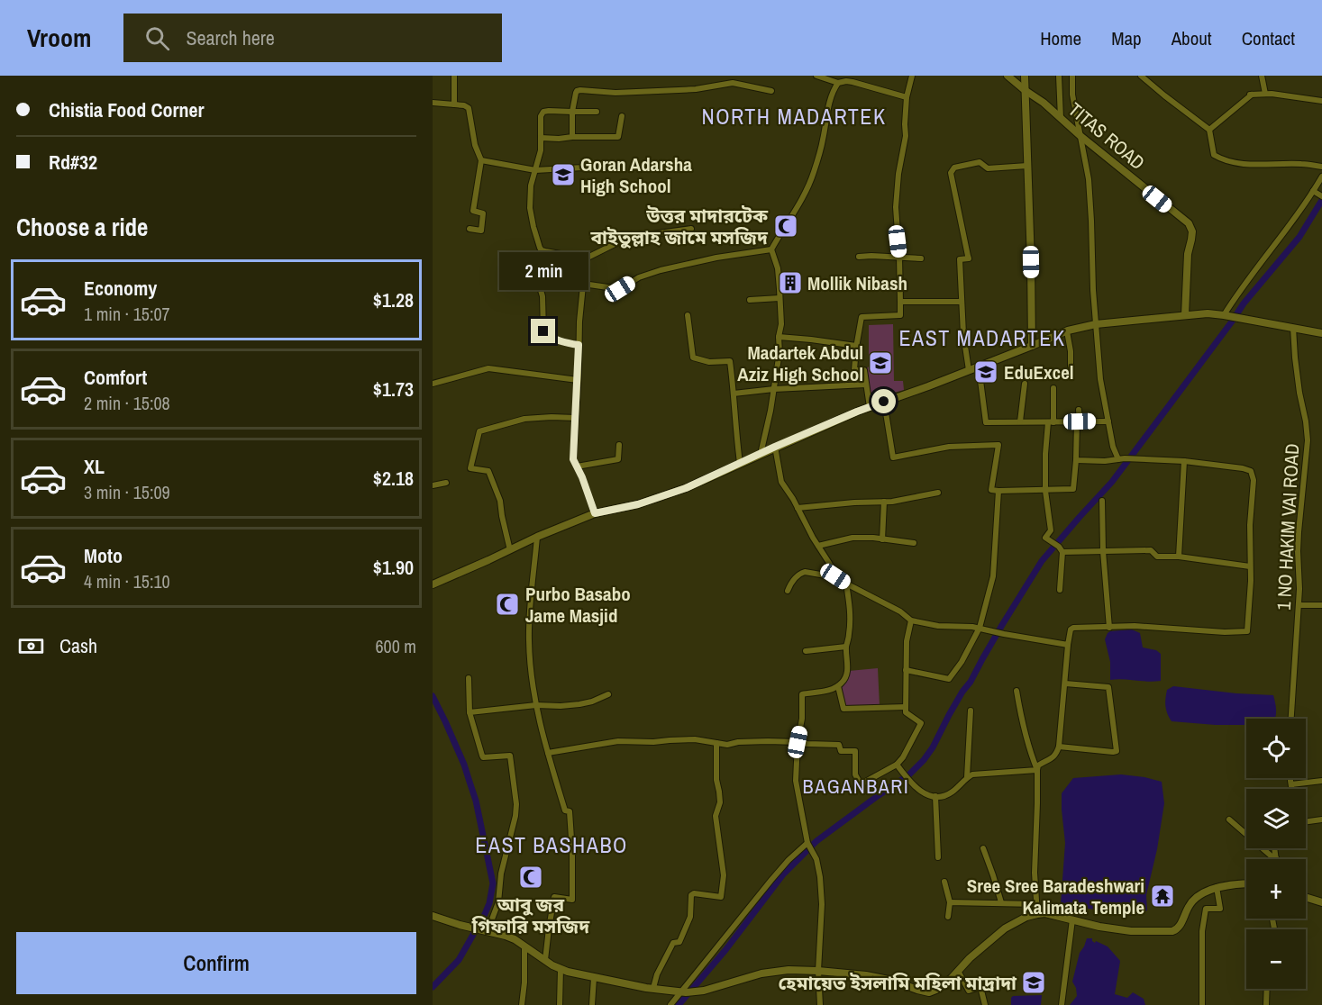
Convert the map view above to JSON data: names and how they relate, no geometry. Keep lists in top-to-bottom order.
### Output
{
  "streets": {
    "street": ["TITAS ROAD", "1 NO HAKIM VAI ROAD"]
  },
  "districts": [
    "NORTH MADARTEK",
    "EAST MADARTEK",
    "BAGANBARI",
    "EAST BASHABO"
  ],
  "places": {
    "school or university": [
      "Goran Adarsha High School",
      "Madartek Abdul Aziz High School",
      "EduExcel",
      "হেমায়েত ইসলামি মহিলা মাদ্রাদা"
    ],
    "mosque": ["উত্তর মাদারটেক বাইতুল্লাহ জামে মসজিদ", "Purbo Basabo Jame Masjid", "আবু জর গিফারি মসজিদ"],
    "building": ["Mollik Nibash"],
    "temple": ["Sree Sree Baradeshwari Kalimata Temple"]
  },
  "page": {
    "header": "Vroom",
    "search": "Search here",
    "nav": [
      "Home",
      "Map",
      "About",
      "Contact"
    ],
    "banner": ["Chistia Food Corner", "Rd#32"],
    "heading": "Choose a ride",
    "bubble": "2 min",
    "list": [
      {
        "name": "Economy",
        "note": "1 min · 15:07",
        "value": "$1.28"
      },
      {
        "name": "Comfort",
        "note": "2 min · 15:08",
        "value": "$1.73"
      },
      {
        "name": "XL",
        "note": "3 min · 15:09",
        "value": "$2.18"
      },
      {
        "name": "Moto",
        "note": "4 min · 15:10",
        "value": "$1.90"
      }
    ],
    "pay": ["Cash", "600 m"],
    "map_buttons": ["+", "−"],
    "buttons": "Confirm"
  }
}
